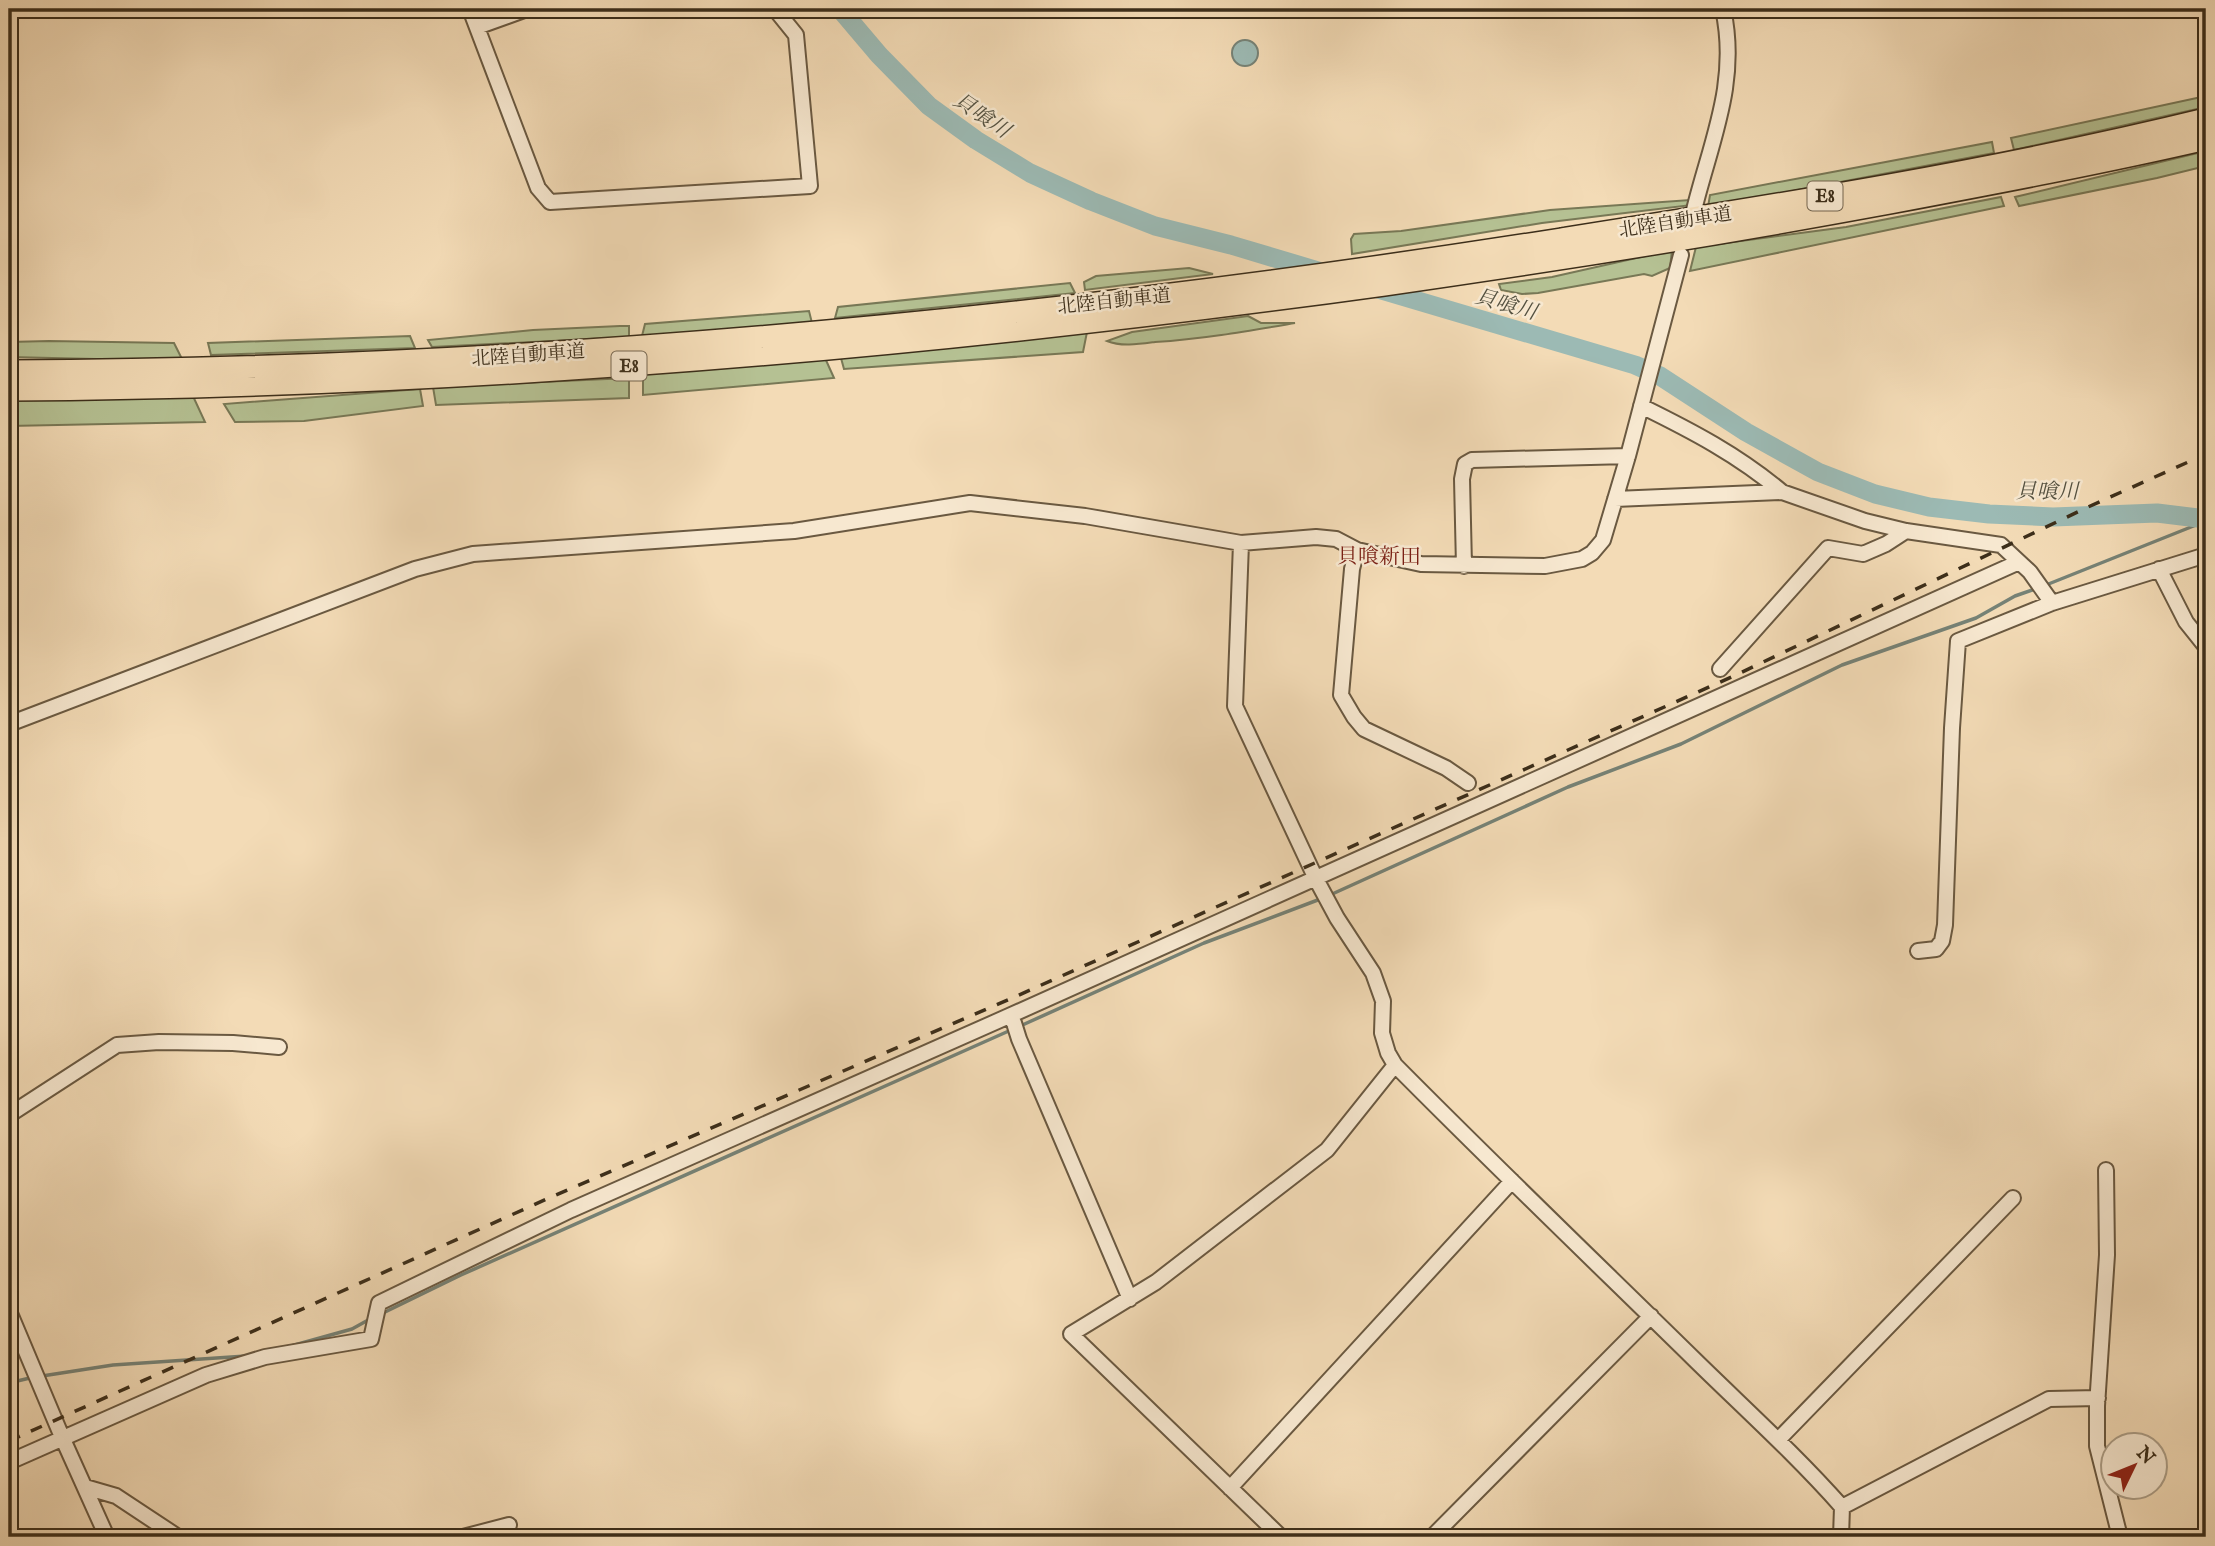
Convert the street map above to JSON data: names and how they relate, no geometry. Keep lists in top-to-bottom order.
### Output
{
  "streets": {
    "highway": ["E8", "北陸自動車道"]
  },
  "districts": ["貝喰新田"],
  "water": ["貝喰川"],
  "north": "top right"
}
